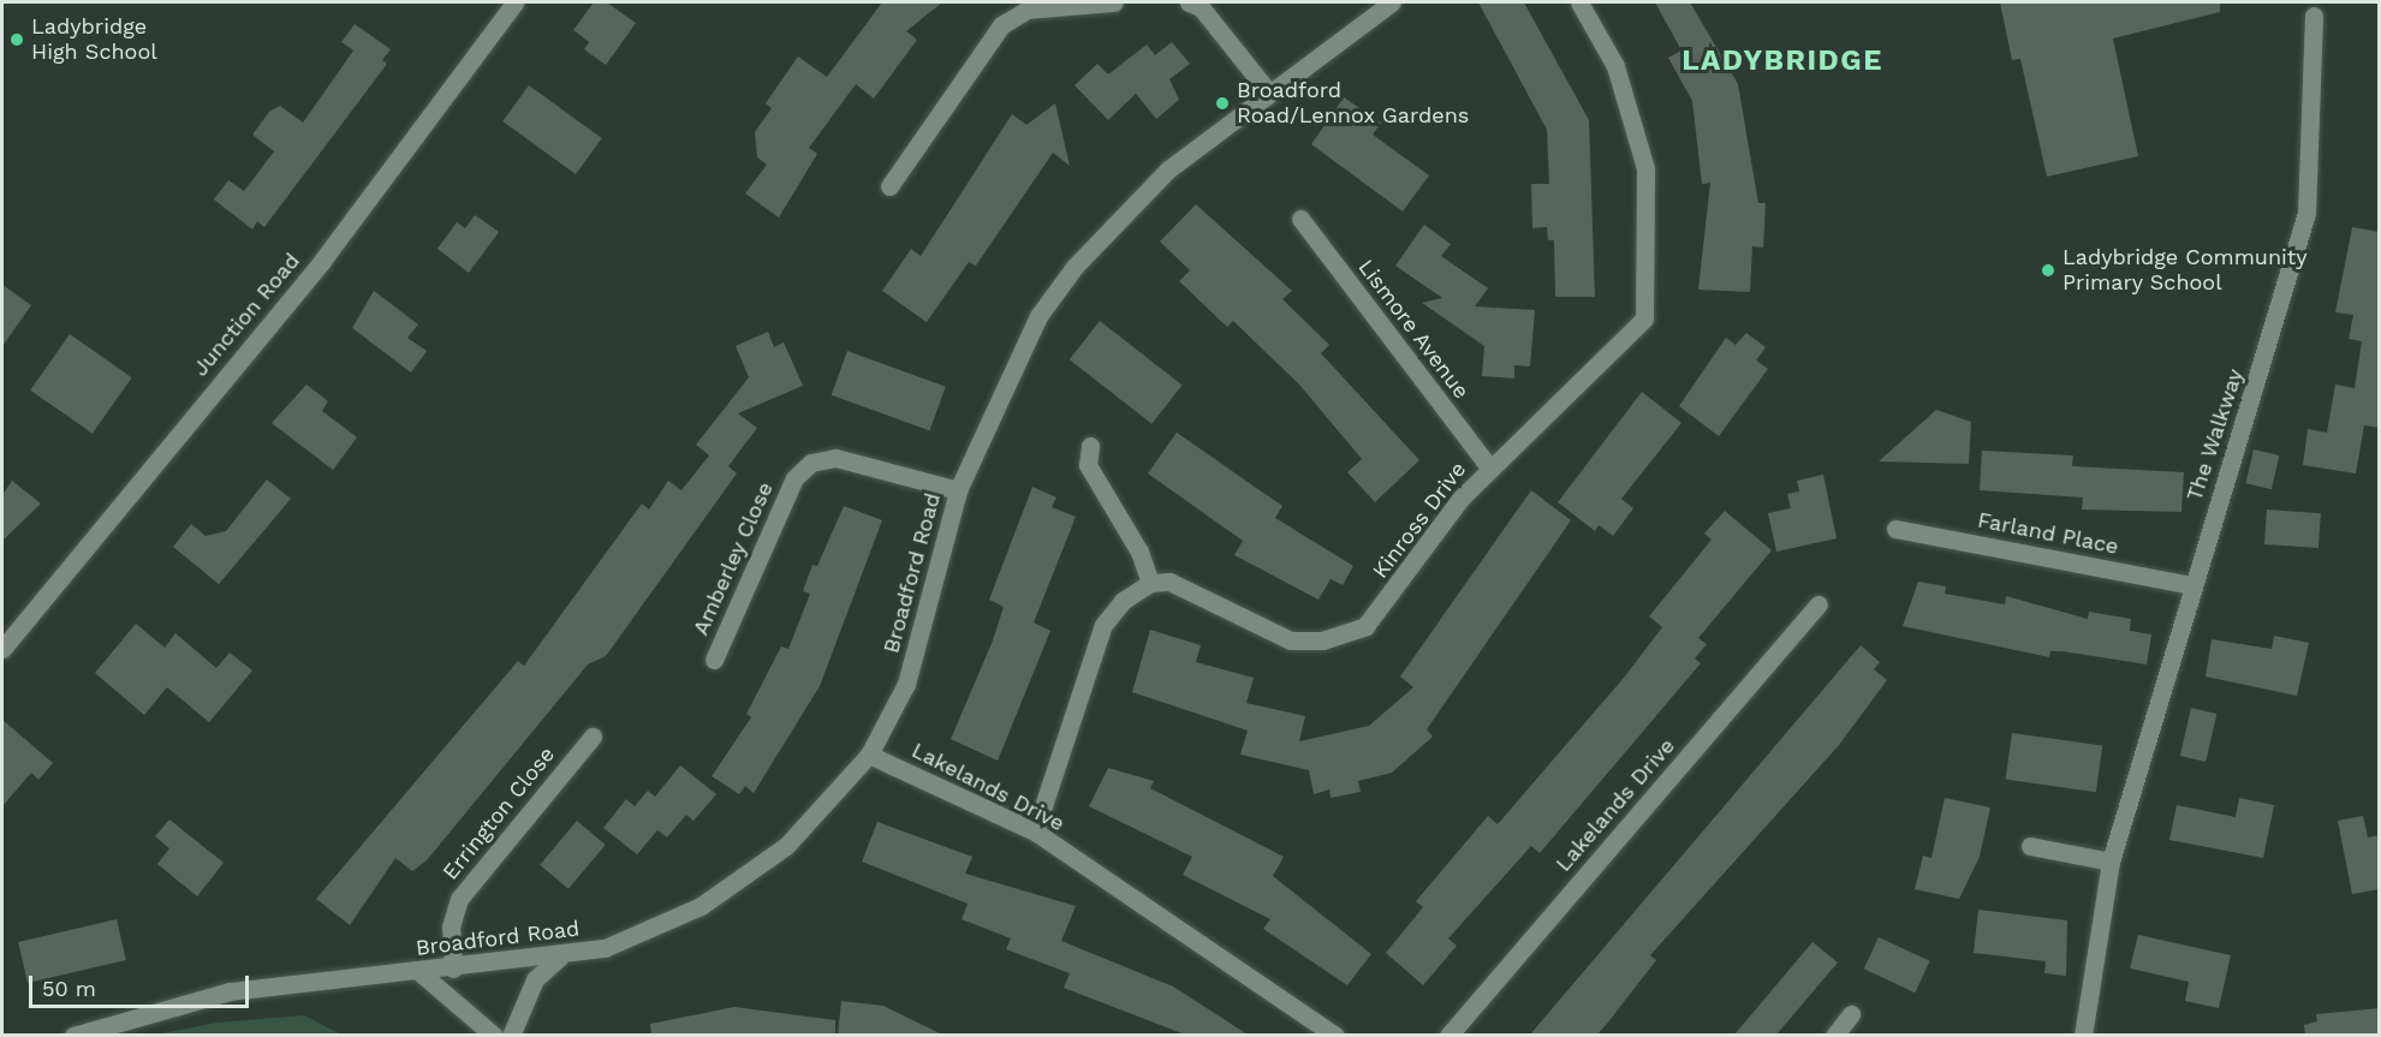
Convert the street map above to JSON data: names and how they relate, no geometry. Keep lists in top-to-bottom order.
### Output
{
  "streets": {
    "street": [
      "Junction Road",
      "Lismore Avenue",
      "The Walkway",
      "Kinross Drive",
      "Farland Place",
      "Amberley Close",
      "Broadford Road",
      "Lakelands Drive",
      "Errington Close"
    ]
  },
  "crossings": [
    ["Lismore Avenue", "Kinross Drive"],
    ["The Walkway", "Farland Place"],
    ["Amberley Close", "Broadford Road"],
    ["Broadford Road", "Lakelands Drive"],
    ["Broadford Road", "Errington Close"]
  ],
  "districts": ["LADYBRIDGE"],
  "places": ["Ladybridge High School", "Broadford Road/Lennox Gardens", "Ladybridge Community Primary School"],
  "scale_bar": "50 m"
}
